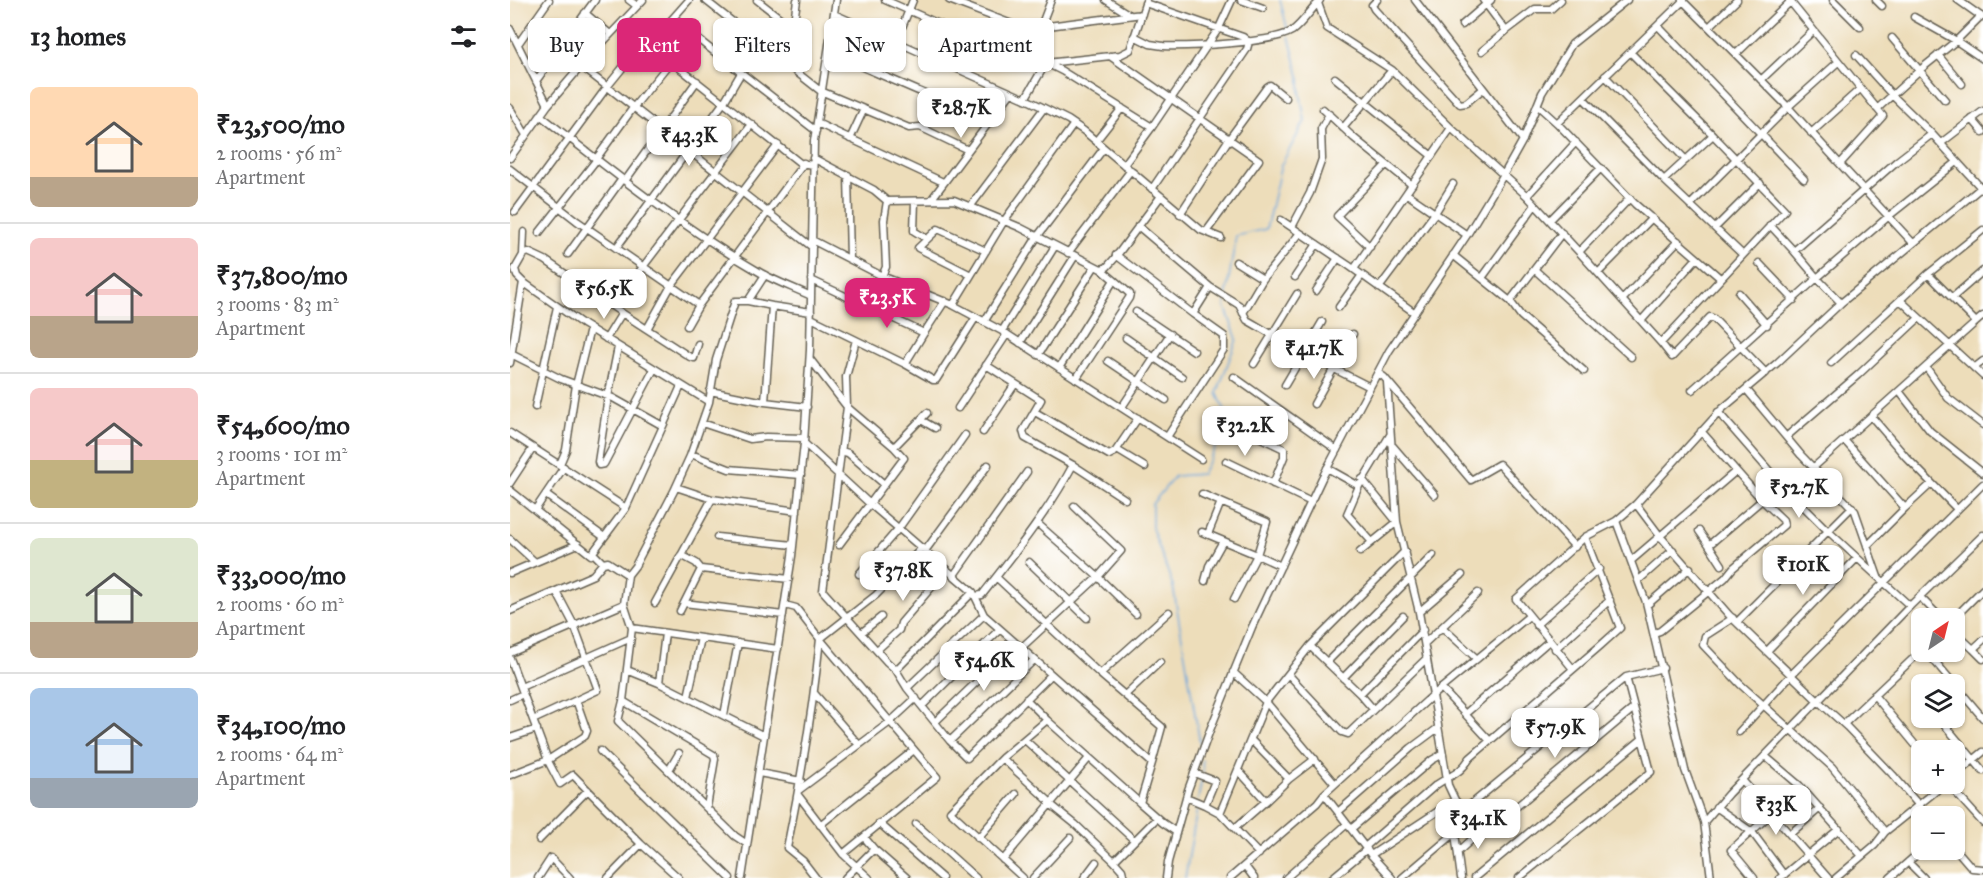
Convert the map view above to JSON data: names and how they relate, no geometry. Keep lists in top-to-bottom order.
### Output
{
  "north": "top right",
  "page": {
    "heading": "13 homes",
    "chip": [
      "Buy",
      "Rent",
      "Filters",
      "New",
      "Apartment"
    ],
    "list": [
      {
        "name": "₹23,500/mo",
        "note": "2 rooms · 56 m² · Apartment"
      },
      {
        "name": "₹37,800/mo",
        "note": "3 rooms · 83 m² · Apartment"
      },
      {
        "name": "₹54,600/mo",
        "note": "3 rooms · 101 m² · Apartment"
      },
      {
        "name": "₹33,000/mo",
        "note": "2 rooms · 60 m² · Apartment"
      },
      {
        "name": "₹34,100/mo",
        "note": "2 rooms · 64 m² · Apartment"
      }
    ],
    "price": [
      "₹28.7K",
      "₹43.3K",
      "₹56.5K",
      "₹23.5K",
      "₹41.7K",
      "₹32.2K",
      "₹52.7K",
      "₹101K",
      "₹37.8K",
      "₹54.6K",
      "₹57.9K",
      "₹33K",
      "₹34.1K"
    ],
    "map_buttons": ["+", "−"]
  }
}
